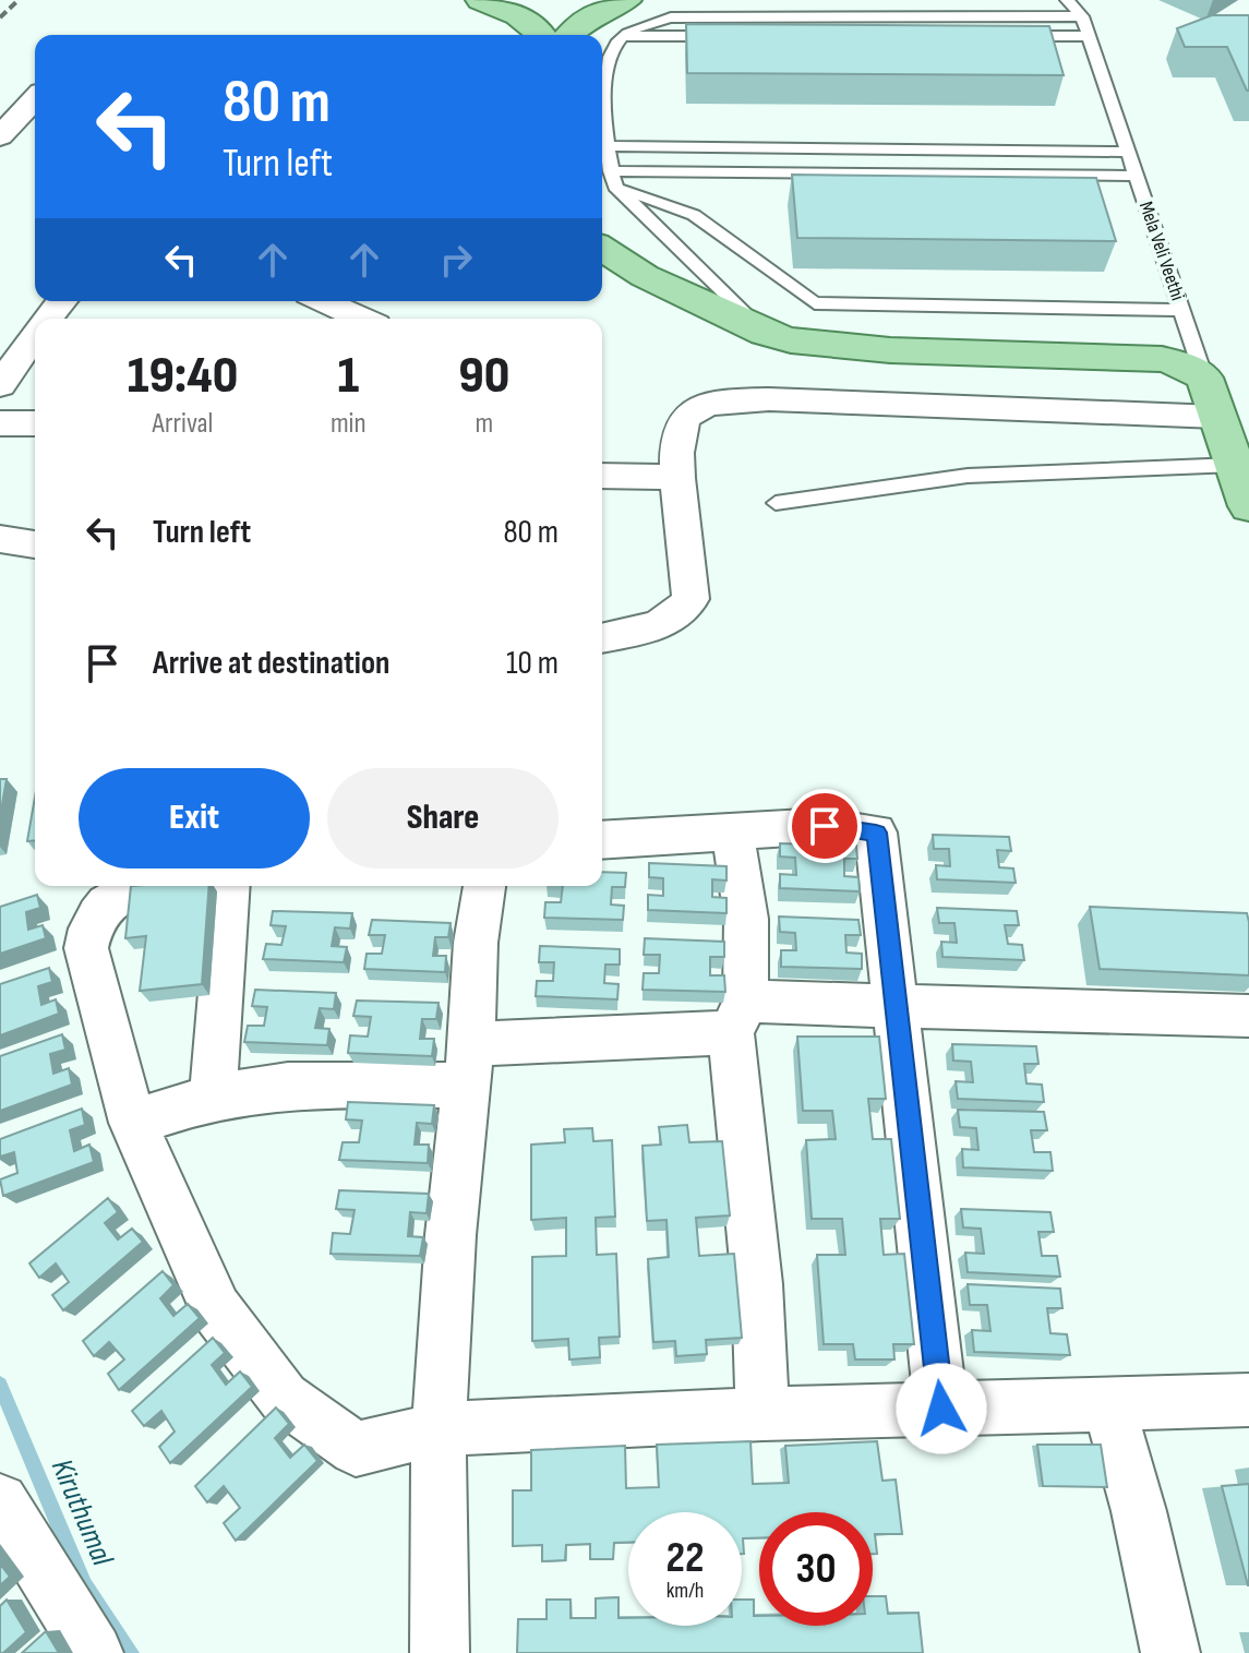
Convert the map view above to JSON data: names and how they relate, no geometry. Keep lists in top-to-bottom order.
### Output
{
  "streets": {
    "main road": ["Mela Veli Veethi"]
  },
  "water": ["Kiruthumal"],
  "page": {
    "turn": ["80 m", "Turn left"],
    "eta": [
      "19:40",
      "Arrival",
      "1",
      "min",
      "90",
      "m"
    ],
    "list": [
      {
        "name": "Turn left",
        "value": "80 m"
      },
      {
        "name": "Arrive at destination",
        "value": "10 m"
      }
    ],
    "buttons": ["Exit", "Share"],
    "speed": "22 km/h",
    "limit": "30"
  }
}
